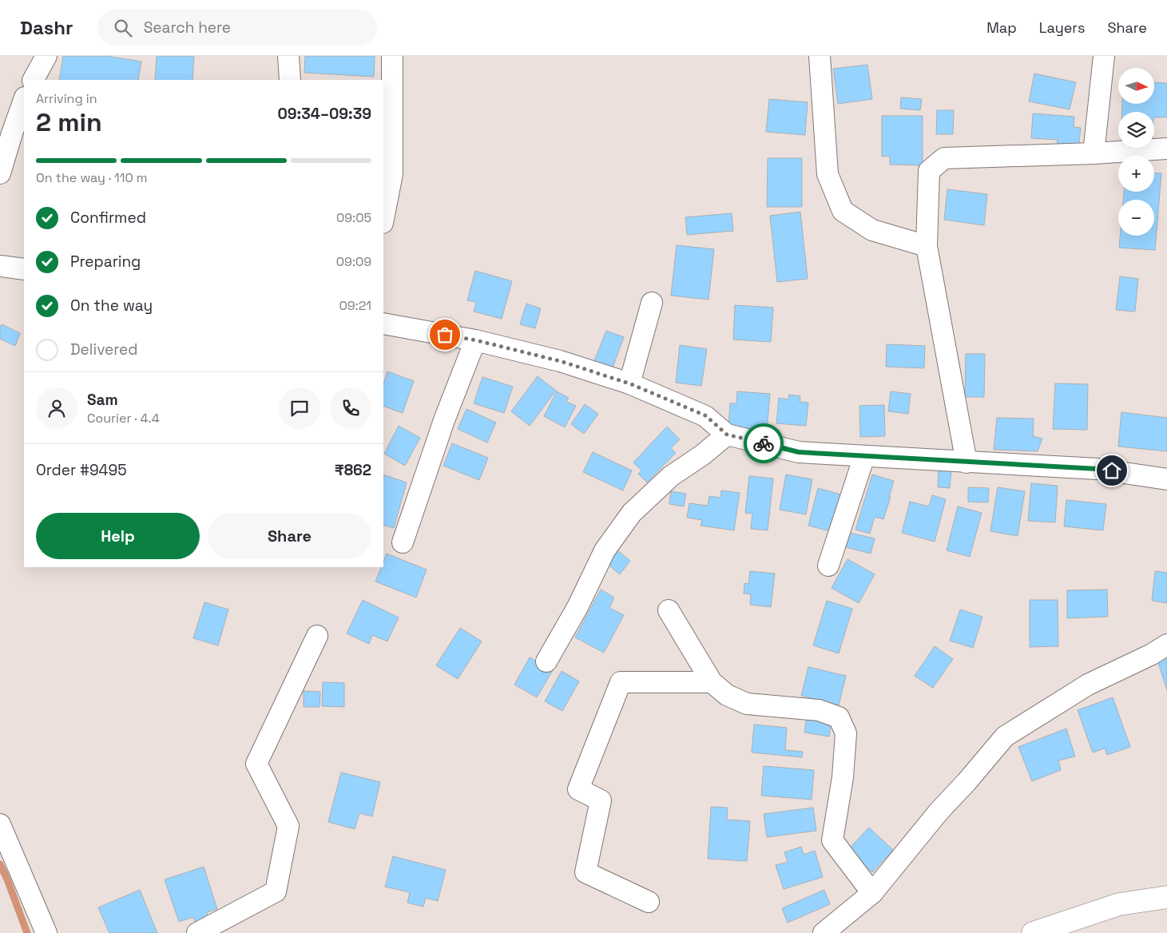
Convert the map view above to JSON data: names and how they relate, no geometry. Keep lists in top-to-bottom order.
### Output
{
  "north": "right",
  "page": {
    "header": "Dashr",
    "search": "Search here",
    "nav": ["Map", "Layers", "Share"],
    "map_buttons": ["+", "−"],
    "heading": ["2 min", "Arriving in", "09:34–09:39"],
    "panel": [
      "Sam",
      "Courier · 4.4",
      "Order #9495",
      "₹862"
    ],
    "bar": "On the way · 110 m",
    "list": [
      ["Confirmed", "09:05"],
      ["Preparing", "09:09"],
      ["On the way", "09:21"],
      "Delivered"
    ],
    "buttons": ["Help", "Share"]
  }
}
